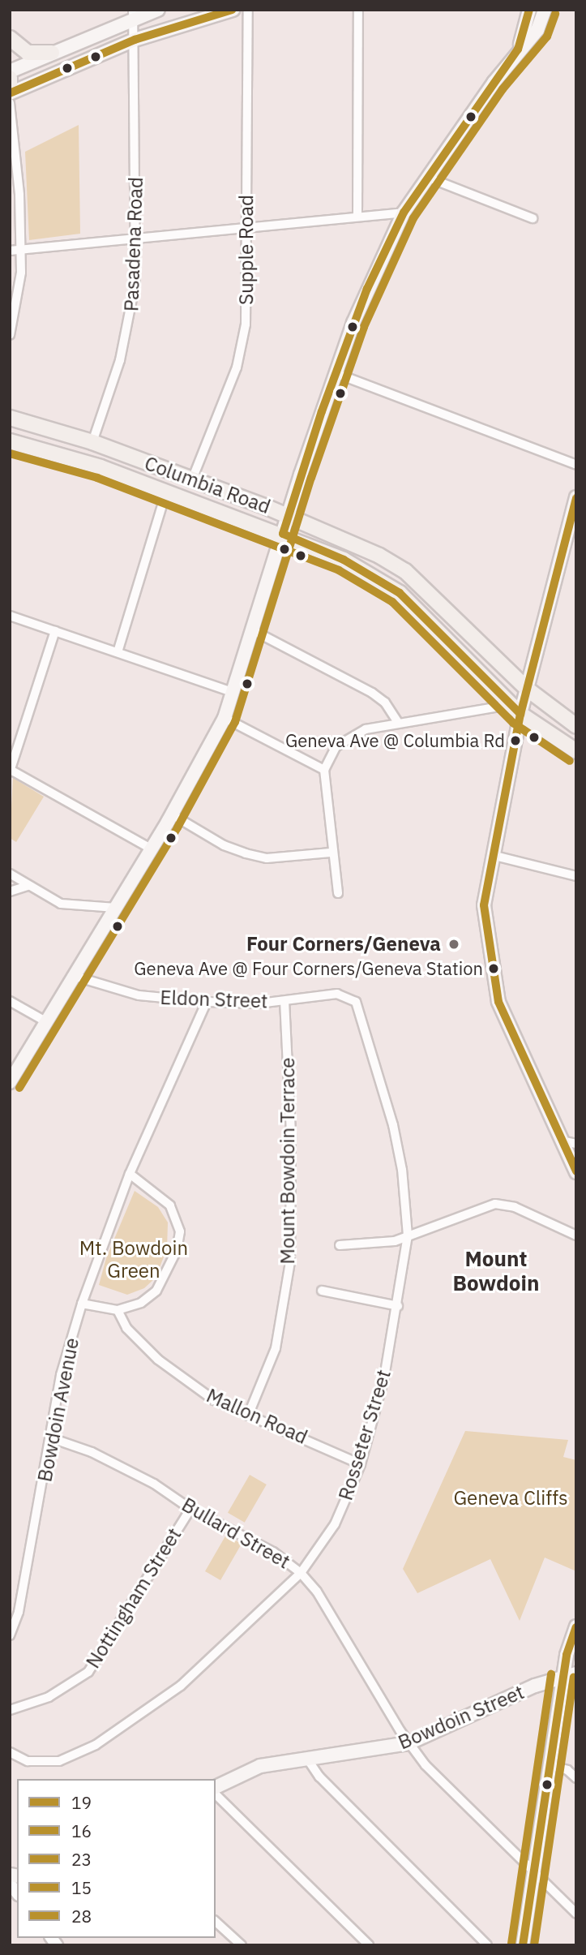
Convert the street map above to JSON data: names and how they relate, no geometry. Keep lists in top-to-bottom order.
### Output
{
  "streets": {
    "main road": ["Columbia Road", "Bowdoin Street"],
    "street": [
      "Pasadena Road",
      "Supple Road",
      "Eldon Street",
      "Mount Bowdoin Terrace",
      "Bowdoin Avenue",
      "Mallon Road",
      "Rosseter Street",
      "Bullard Street",
      "Nottingham Street"
    ]
  },
  "crossings": [
    ["Pasadena Road", "Columbia Road"],
    ["Supple Road", "Columbia Road"],
    ["Eldon Street", "Mount Bowdoin Terrace"],
    ["Eldon Street", "Bowdoin Avenue"],
    ["Eldon Street", "Rosseter Street"],
    ["Mount Bowdoin Terrace", "Mallon Road"],
    ["Bowdoin Avenue", "Bullard Street"],
    ["Mallon Road", "Rosseter Street"],
    ["Rosseter Street", "Bullard Street"],
    ["Bullard Street", "Nottingham Street"],
    ["Bullard Street", "Bowdoin Street"]
  ],
  "districts": ["Mount Bowdoin"],
  "parks": ["Mt. Bowdoin Green", "Geneva Cliffs"],
  "places": ["Geneva Ave @ Columbia Rd", "Four Corners/Geneva", "Geneva Ave @ Four Corners/Geneva Station"],
  "lines": [
    "transit line 19",
    "transit line 28",
    "transit line 23",
    "transit line 16",
    "transit line 15"
  ],
  "legend": [
    "19",
    "16",
    "23",
    "15",
    "28"
  ]
}
